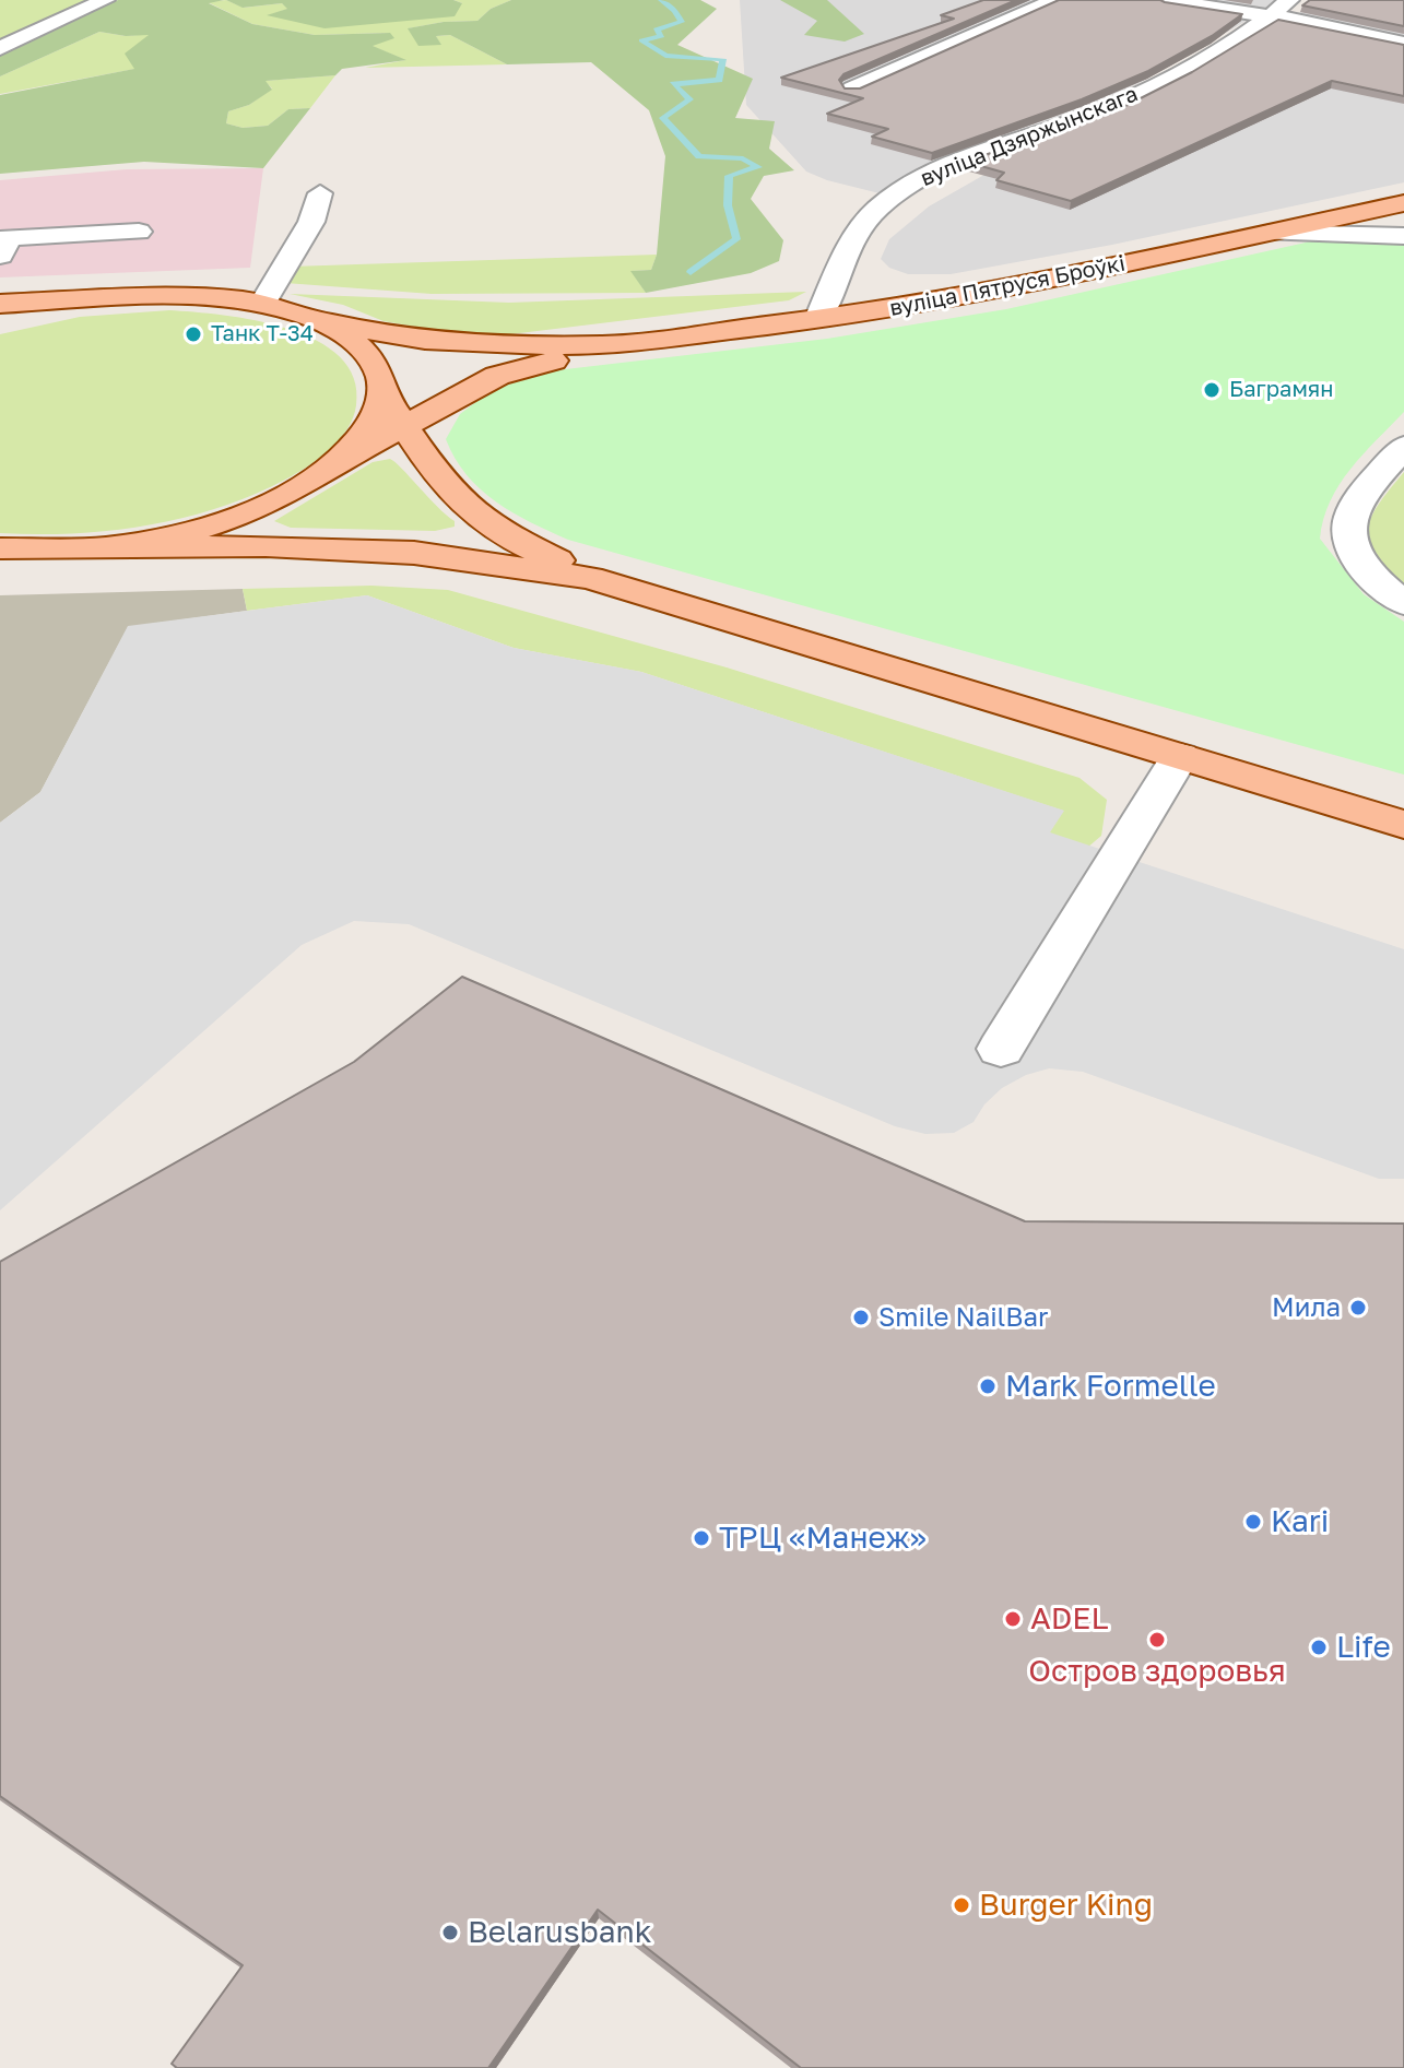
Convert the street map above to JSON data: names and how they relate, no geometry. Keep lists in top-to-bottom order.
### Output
{
  "streets": {
    "main road": ["вуліца Пятруся Броўкі"],
    "street": ["вуліца Дзяржынскага"]
  },
  "crossings": [
    ["вуліца Дзяржынскага", "вуліца Пятруся Броўкі"]
  ],
  "places": [
    "Танк Т-34",
    "Баграмян",
    "Мила",
    "Smile NailBar",
    "Mark Formelle",
    "Kari",
    "ТРЦ «Манеж»",
    "ADEL",
    "Остров здоровья",
    "Life",
    "Burger King",
    "Belarusbank"
  ]
}
